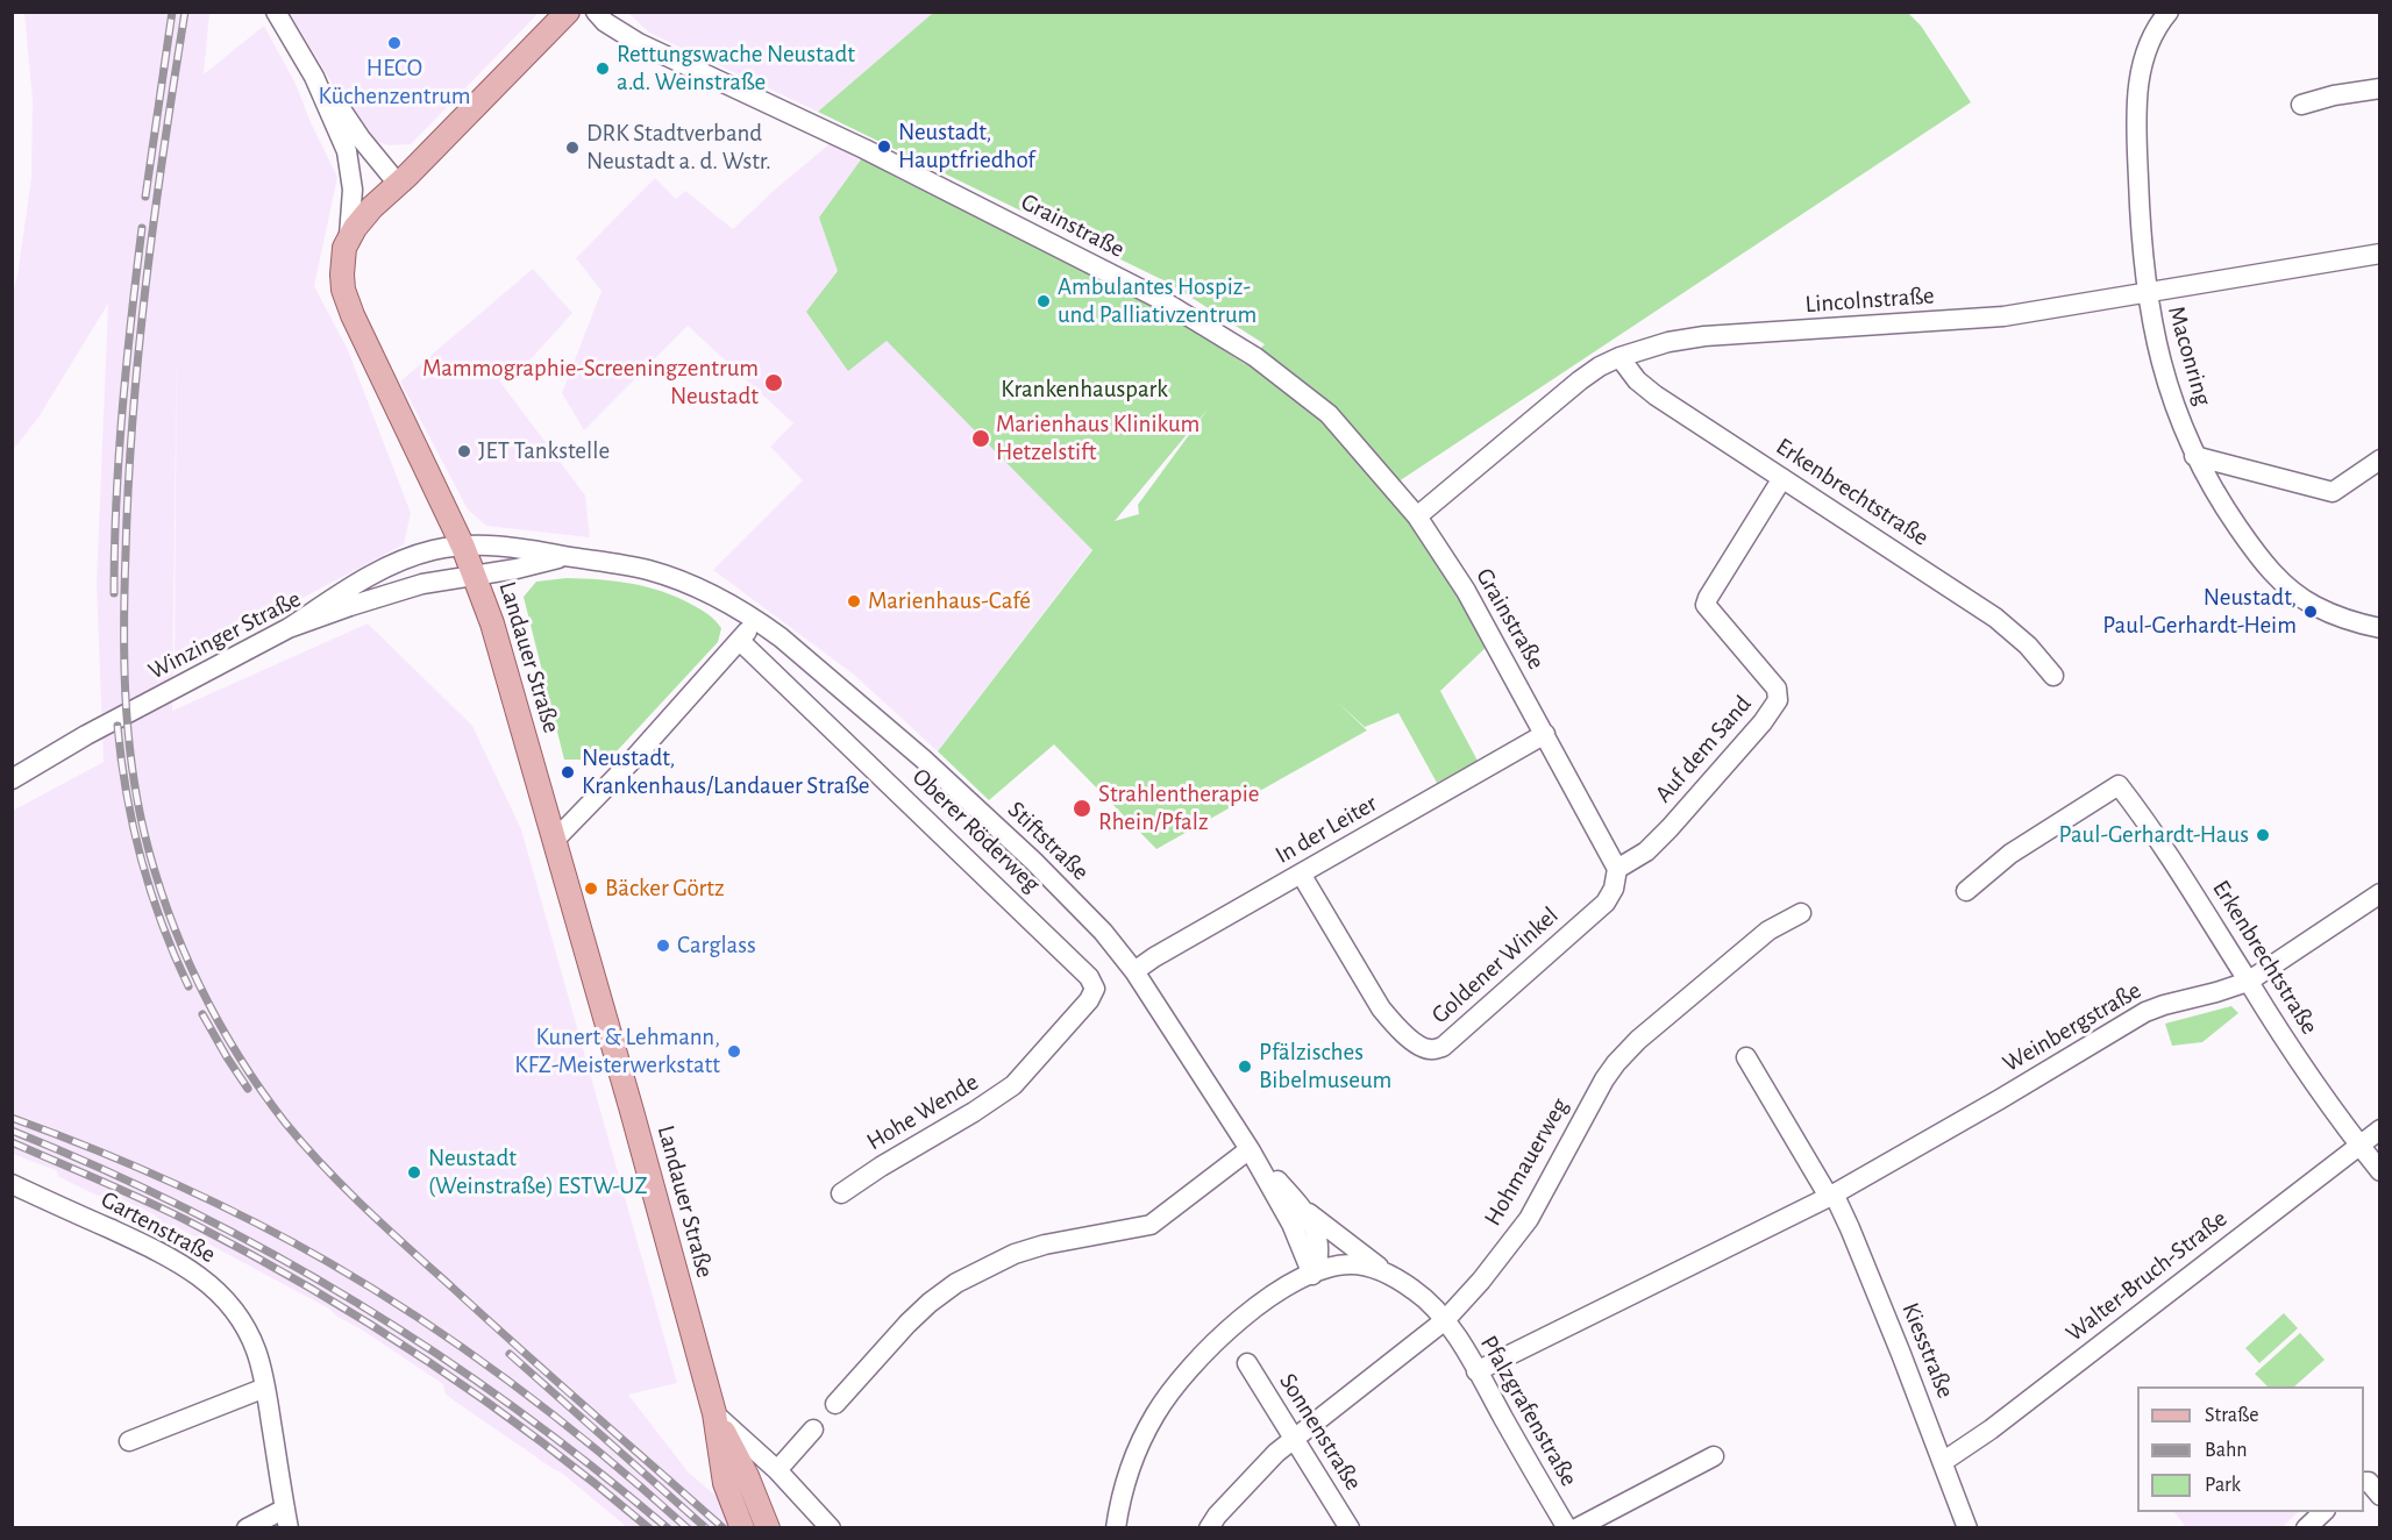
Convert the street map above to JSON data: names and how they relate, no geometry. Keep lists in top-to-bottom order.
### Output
{
  "streets": {
    "main road": ["Landauer Straße"],
    "street": [
      "Grainstraße",
      "Lincolnstraße",
      "Maconring",
      "Erkenbrechtstraße",
      "Winzinger Straße",
      "Auf dem Sand",
      "In der Leiter",
      "Oberer Röderweg",
      "Stiftstraße",
      "Goldener Winkel",
      "Weinbergstraße",
      "Hohe Wende",
      "Hohmauerweg",
      "Gartenstraße",
      "Walter-Bruch-Straße",
      "Kiesstraße",
      "Pfalzgrafenstraße",
      "Sonnenstraße"
    ]
  },
  "crossings": [
    ["Grainstraße", "Lincolnstraße"],
    ["Grainstraße", "Auf dem Sand"],
    ["Grainstraße", "In der Leiter"],
    ["Grainstraße", "Goldener Winkel"],
    ["Lincolnstraße", "Maconring"],
    ["Lincolnstraße", "Erkenbrechtstraße"],
    ["Erkenbrechtstraße", "Auf dem Sand"],
    ["Erkenbrechtstraße", "Weinbergstraße"],
    ["Erkenbrechtstraße", "Walter-Bruch-Straße"],
    ["Winzinger Straße", "Landauer Straße"],
    ["Winzinger Straße", "Stiftstraße"],
    ["Landauer Straße", "Stiftstraße"],
    ["Auf dem Sand", "Goldener Winkel"],
    ["In der Leiter", "Stiftstraße"],
    ["In der Leiter", "Goldener Winkel"],
    ["Oberer Röderweg", "Hohe Wende"],
    ["Stiftstraße", "Pfalzgrafenstraße"],
    ["Weinbergstraße", "Kiesstraße"],
    ["Weinbergstraße", "Pfalzgrafenstraße"],
    ["Hohmauerweg", "Pfalzgrafenstraße"],
    ["Hohmauerweg", "Sonnenstraße"],
    ["Walter-Bruch-Straße", "Kiesstraße"]
  ],
  "parks": ["Krankenhauspark"],
  "places": [
    "HECO Küchenzentrum",
    "Rettungswache Neustadt a.d. Weinstraße",
    "Neustadt, Hauptfriedhof",
    "DRK Stadtverband Neustadt a. d. Wstr.",
    "Ambulantes Hospiz- und Palliativzentrum",
    "Mammographie-Screeningzentrum Neustadt",
    "Marienhaus Klinikum Hetzelstift",
    "JET Tankstelle",
    "Marienhaus-Café",
    "Neustadt, Paul-Gerhardt-Heim",
    "Neustadt, Krankenhaus/Landauer Straße",
    "Strahlentherapie Rhein/Pfalz",
    "Paul-Gerhardt-Haus",
    "Bäcker Görtz",
    "Carglass",
    "Kunert & Lehmann, KFZ-Meisterwerkstatt",
    "Pfälzisches Bibelmuseum",
    "Neustadt (Weinstraße) ESTW-UZ"
  ],
  "legend": ["Straße", "Bahn", "Park"]
}
